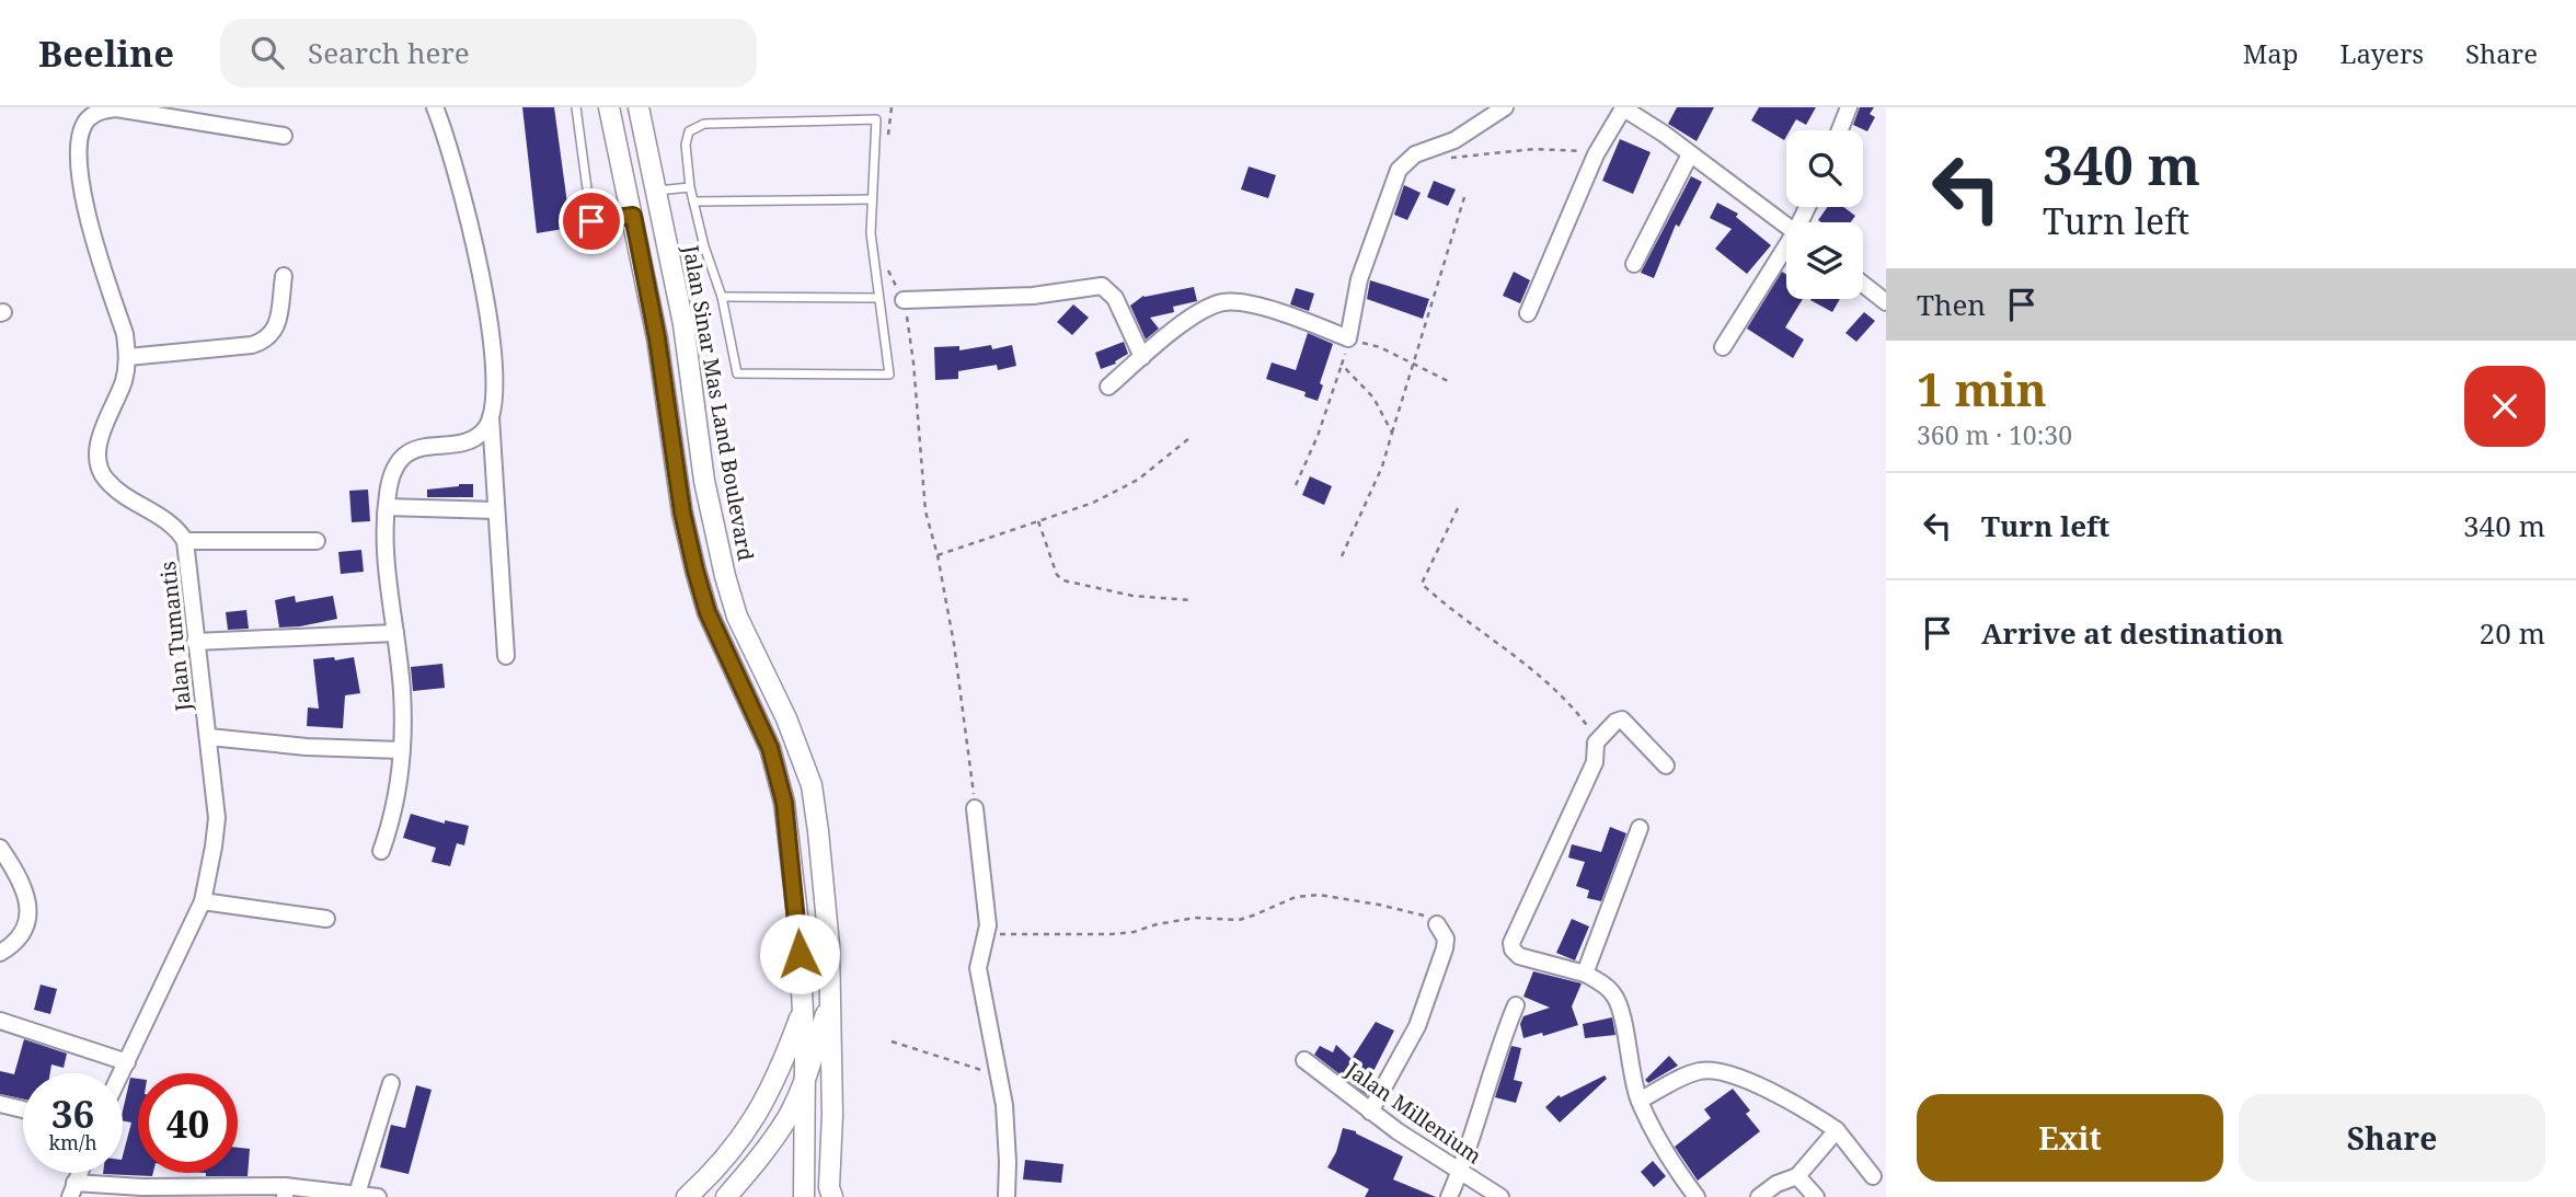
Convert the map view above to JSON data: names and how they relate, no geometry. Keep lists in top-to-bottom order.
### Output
{
  "streets": {
    "street": ["Jalan Sinar Mas Land Boulevard", "Jalan Tumantis", "Jalan Millenium"]
  },
  "page": {
    "header": "Beeline",
    "search": "Search here",
    "nav": ["Map", "Layers", "Share"],
    "turn": ["340 m", "Turn left"],
    "then": "Then",
    "heading": ["1 min", "360 m · 10:30"],
    "list": [
      {
        "name": "Turn left",
        "value": "340 m"
      },
      {
        "name": "Arrive at destination",
        "value": "20 m"
      }
    ],
    "speed": "36 km/h",
    "limit": "40",
    "buttons": ["Exit", "Share"]
  }
}
